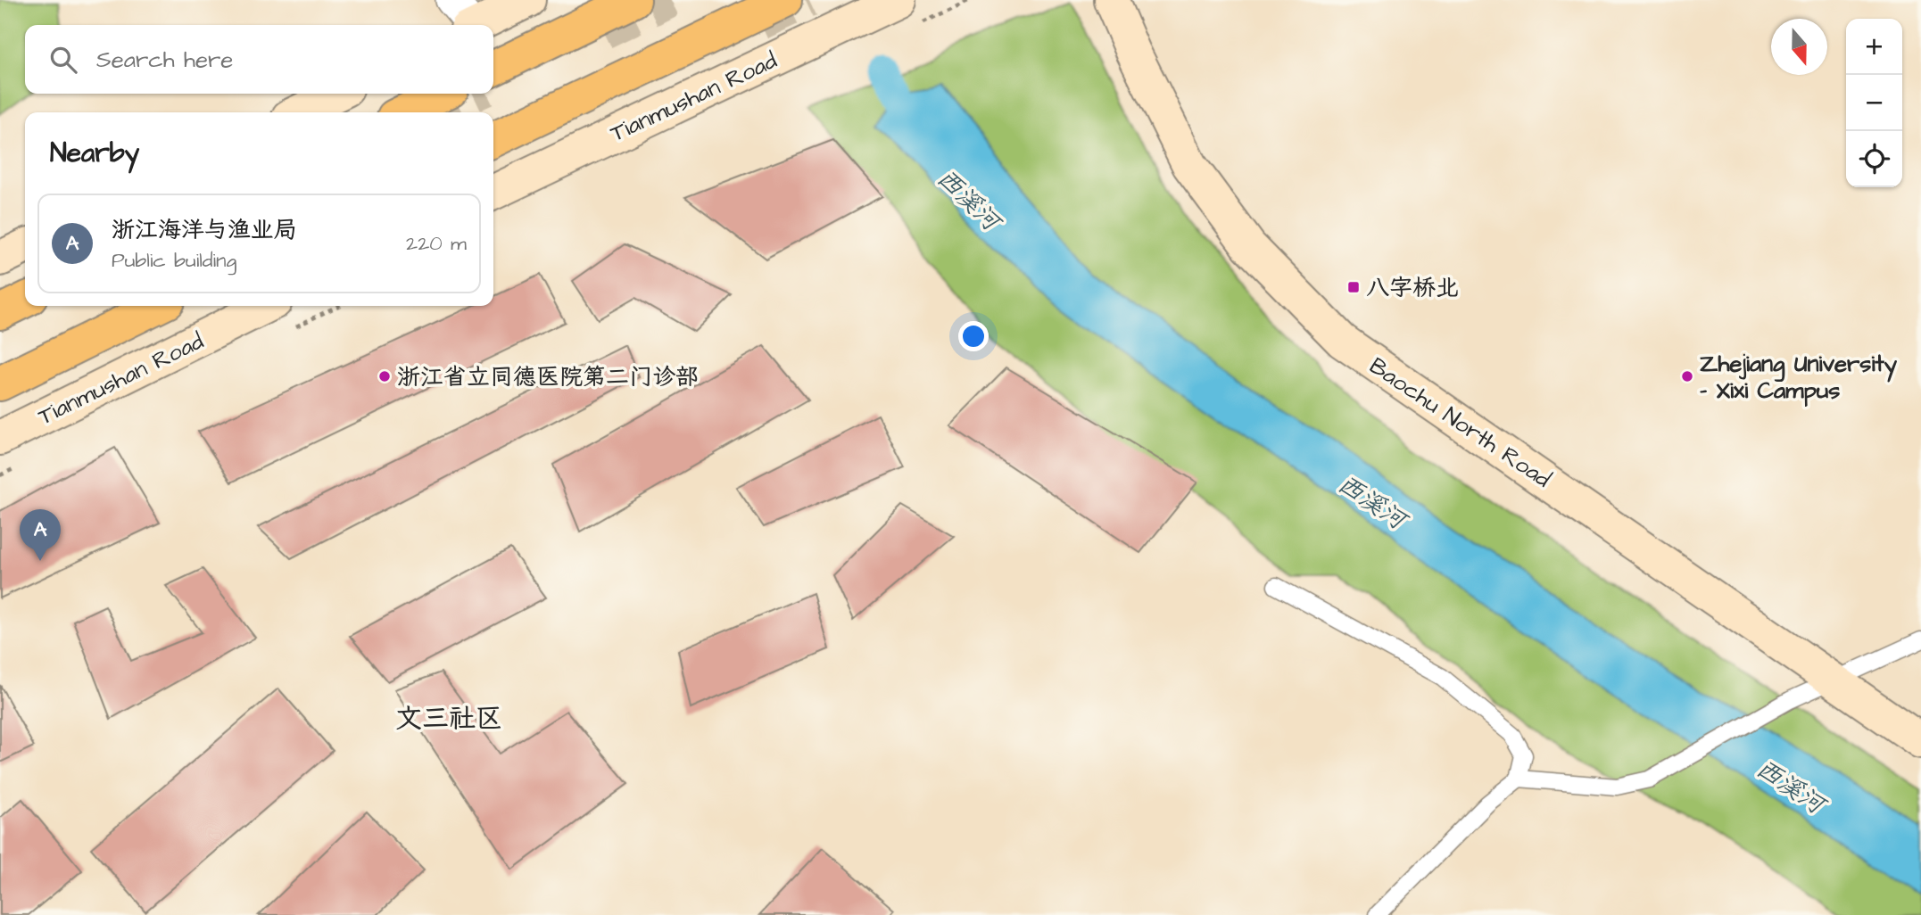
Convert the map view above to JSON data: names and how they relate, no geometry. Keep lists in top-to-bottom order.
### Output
{
  "streets": {
    "main road": ["Tianmushan Road", "Baochu North Road"]
  },
  "districts": ["文三社区"],
  "water": ["西溪河"],
  "places": {
    "transit": ["八字桥北"],
    "other": ["浙江省立同德医院第二门诊部", "Zhejiang University - Xixi Campus"]
  },
  "north": "bottom",
  "page": {
    "map_buttons": ["+", "−"],
    "search": "Search here",
    "heading": "Nearby",
    "list": [
      {
        "mark": "A",
        "name": "浙江海洋与渔业局",
        "note": "Public building",
        "value": "220 m"
      }
    ],
    "pins": "A"
  }
}
